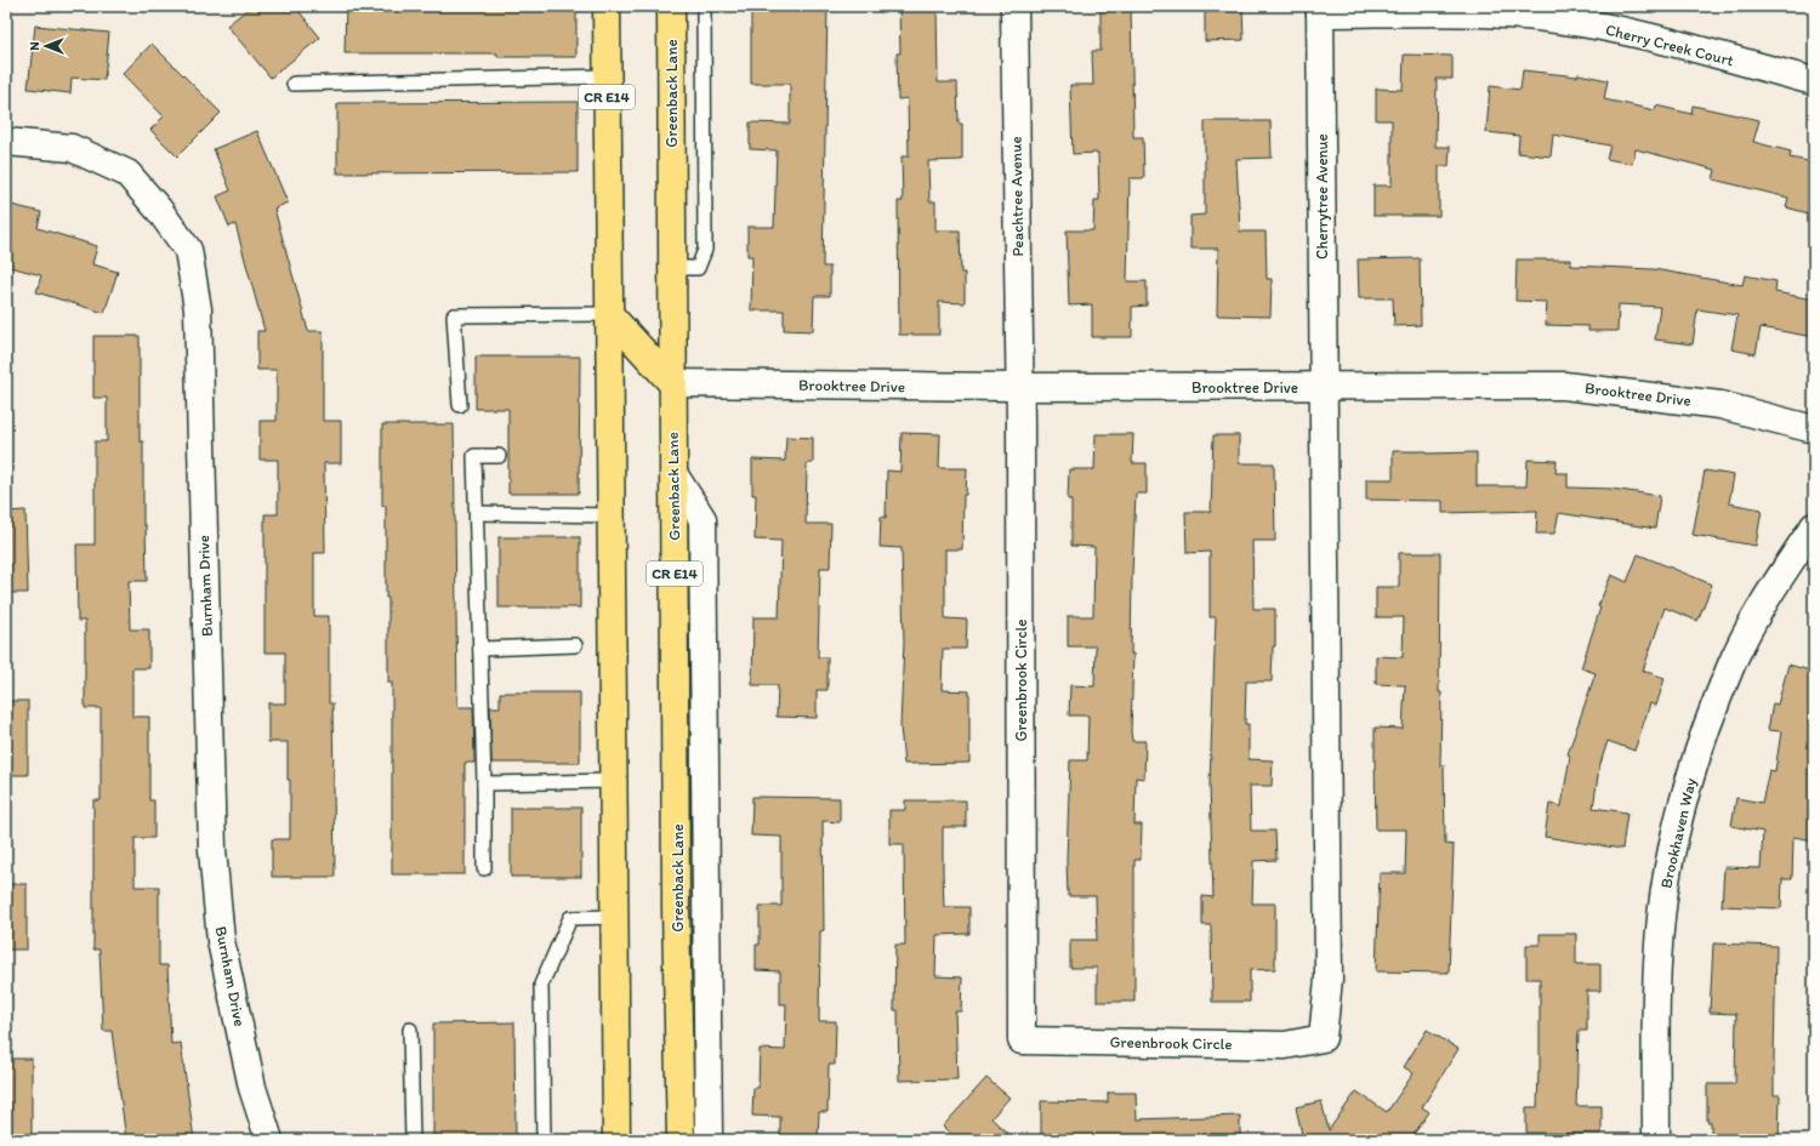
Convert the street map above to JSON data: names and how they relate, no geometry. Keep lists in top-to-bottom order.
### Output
{
  "streets": {
    "main road": ["Greenback Lane", "CR E14"],
    "street": [
      "Cherry Creek Court",
      "Peachtree Avenue",
      "Cherrytree Avenue",
      "Brooktree Drive",
      "Burnham Drive",
      "Greenbrook Circle",
      "Brookhaven Way"
    ]
  },
  "crossings": [
    ["Cherry Creek Court", "Cherrytree Avenue"],
    ["Greenback Lane", "Brooktree Drive"],
    ["Peachtree Avenue", "Brooktree Drive"],
    ["Peachtree Avenue", "Greenbrook Circle"],
    ["Cherrytree Avenue", "Brooktree Drive"],
    ["Cherrytree Avenue", "Greenbrook Circle"],
    ["Brooktree Drive", "Greenbrook Circle"]
  ],
  "north": "left"
}
